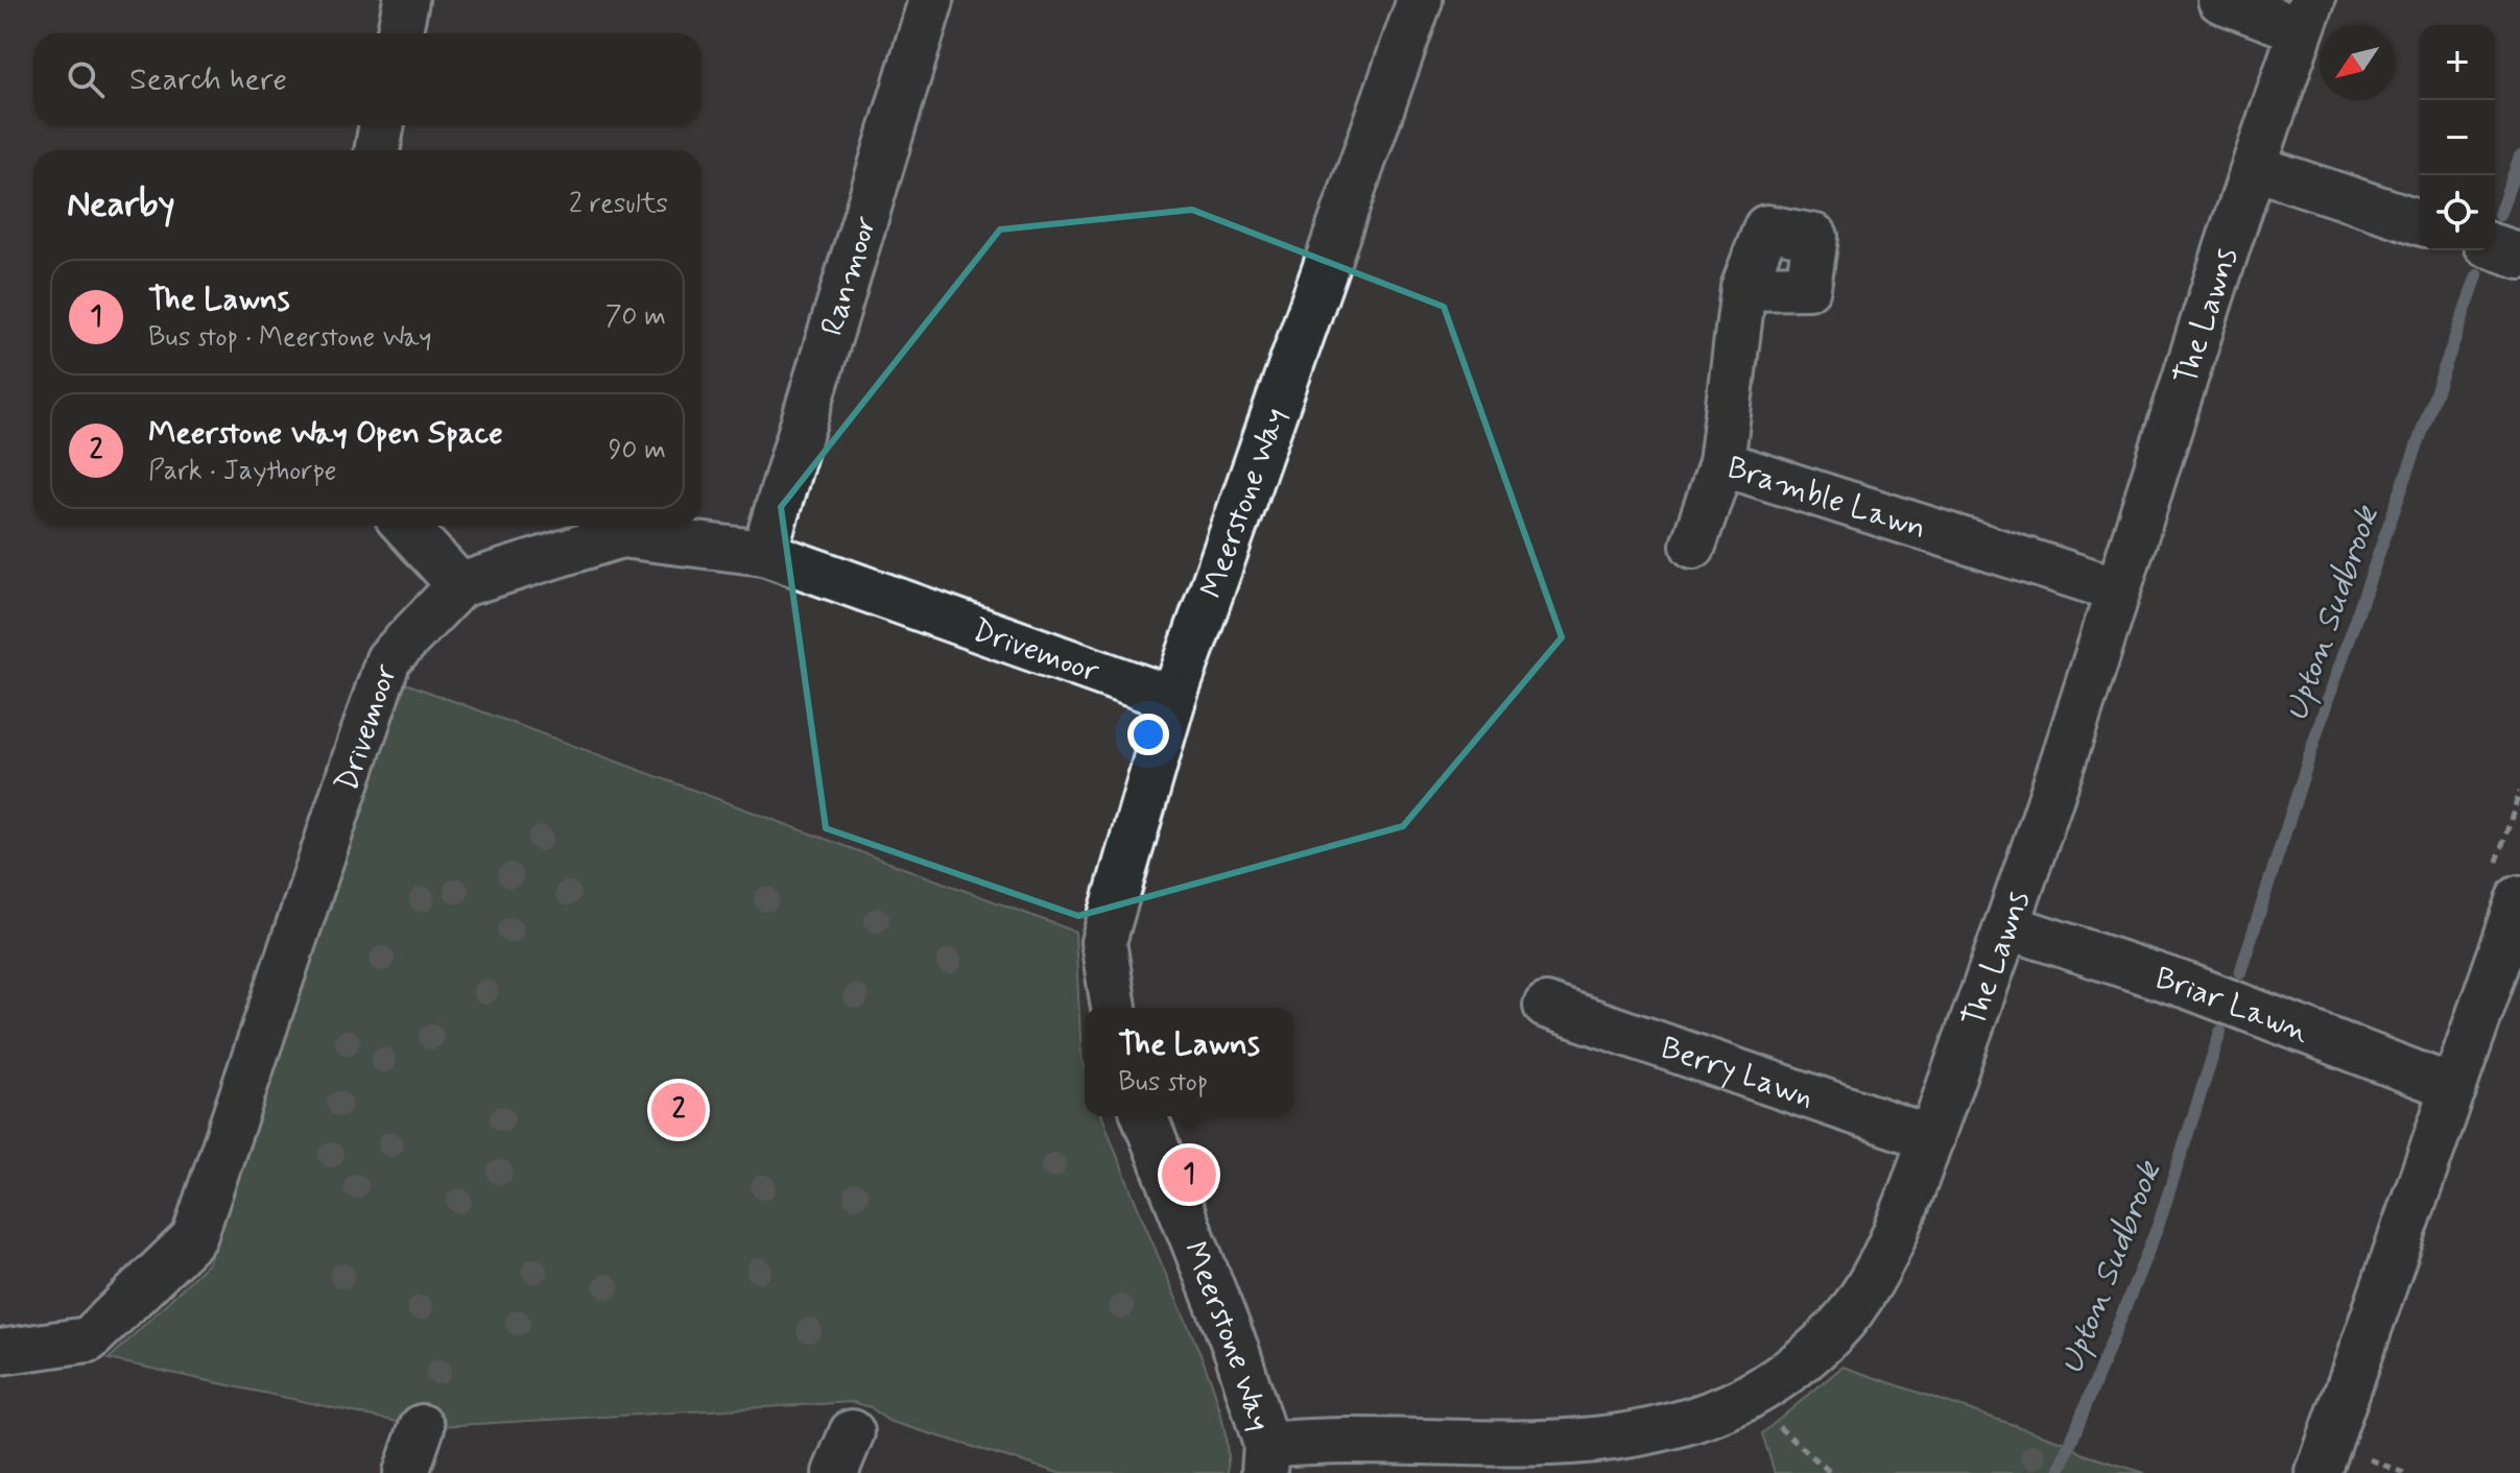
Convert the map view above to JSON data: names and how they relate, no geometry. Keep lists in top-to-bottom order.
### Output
{
  "streets": {
    "street": [
      "Ranmoor",
      "The Lawns",
      "Bramble Lawn",
      "Meerstone Way",
      "Drivemoor",
      "Briar Lawn",
      "Berry Lawn"
    ]
  },
  "crossings": [
    ["Ranmoor", "Drivemoor"],
    ["The Lawns", "Bramble Lawn"],
    ["The Lawns", "Meerstone Way"],
    ["The Lawns", "Briar Lawn"],
    ["The Lawns", "Berry Lawn"],
    ["Meerstone Way", "Drivemoor"]
  ],
  "water": ["Upton Sudbrook"],
  "north": "bottom left",
  "page": {
    "map_buttons": ["+", "−"],
    "search": "Search here",
    "heading": ["Nearby", "2 results"],
    "list": [
      {
        "mark": "1",
        "name": "The Lawns",
        "note": "Bus stop · Meerstone Way",
        "value": "70 m"
      },
      {
        "mark": "2",
        "name": "Meerstone Way Open Space",
        "note": "Park · Jaythorpe",
        "value": "90 m"
      }
    ],
    "popup": ["The Lawns", "Bus stop"],
    "pins": ["2", "1"]
  }
}
